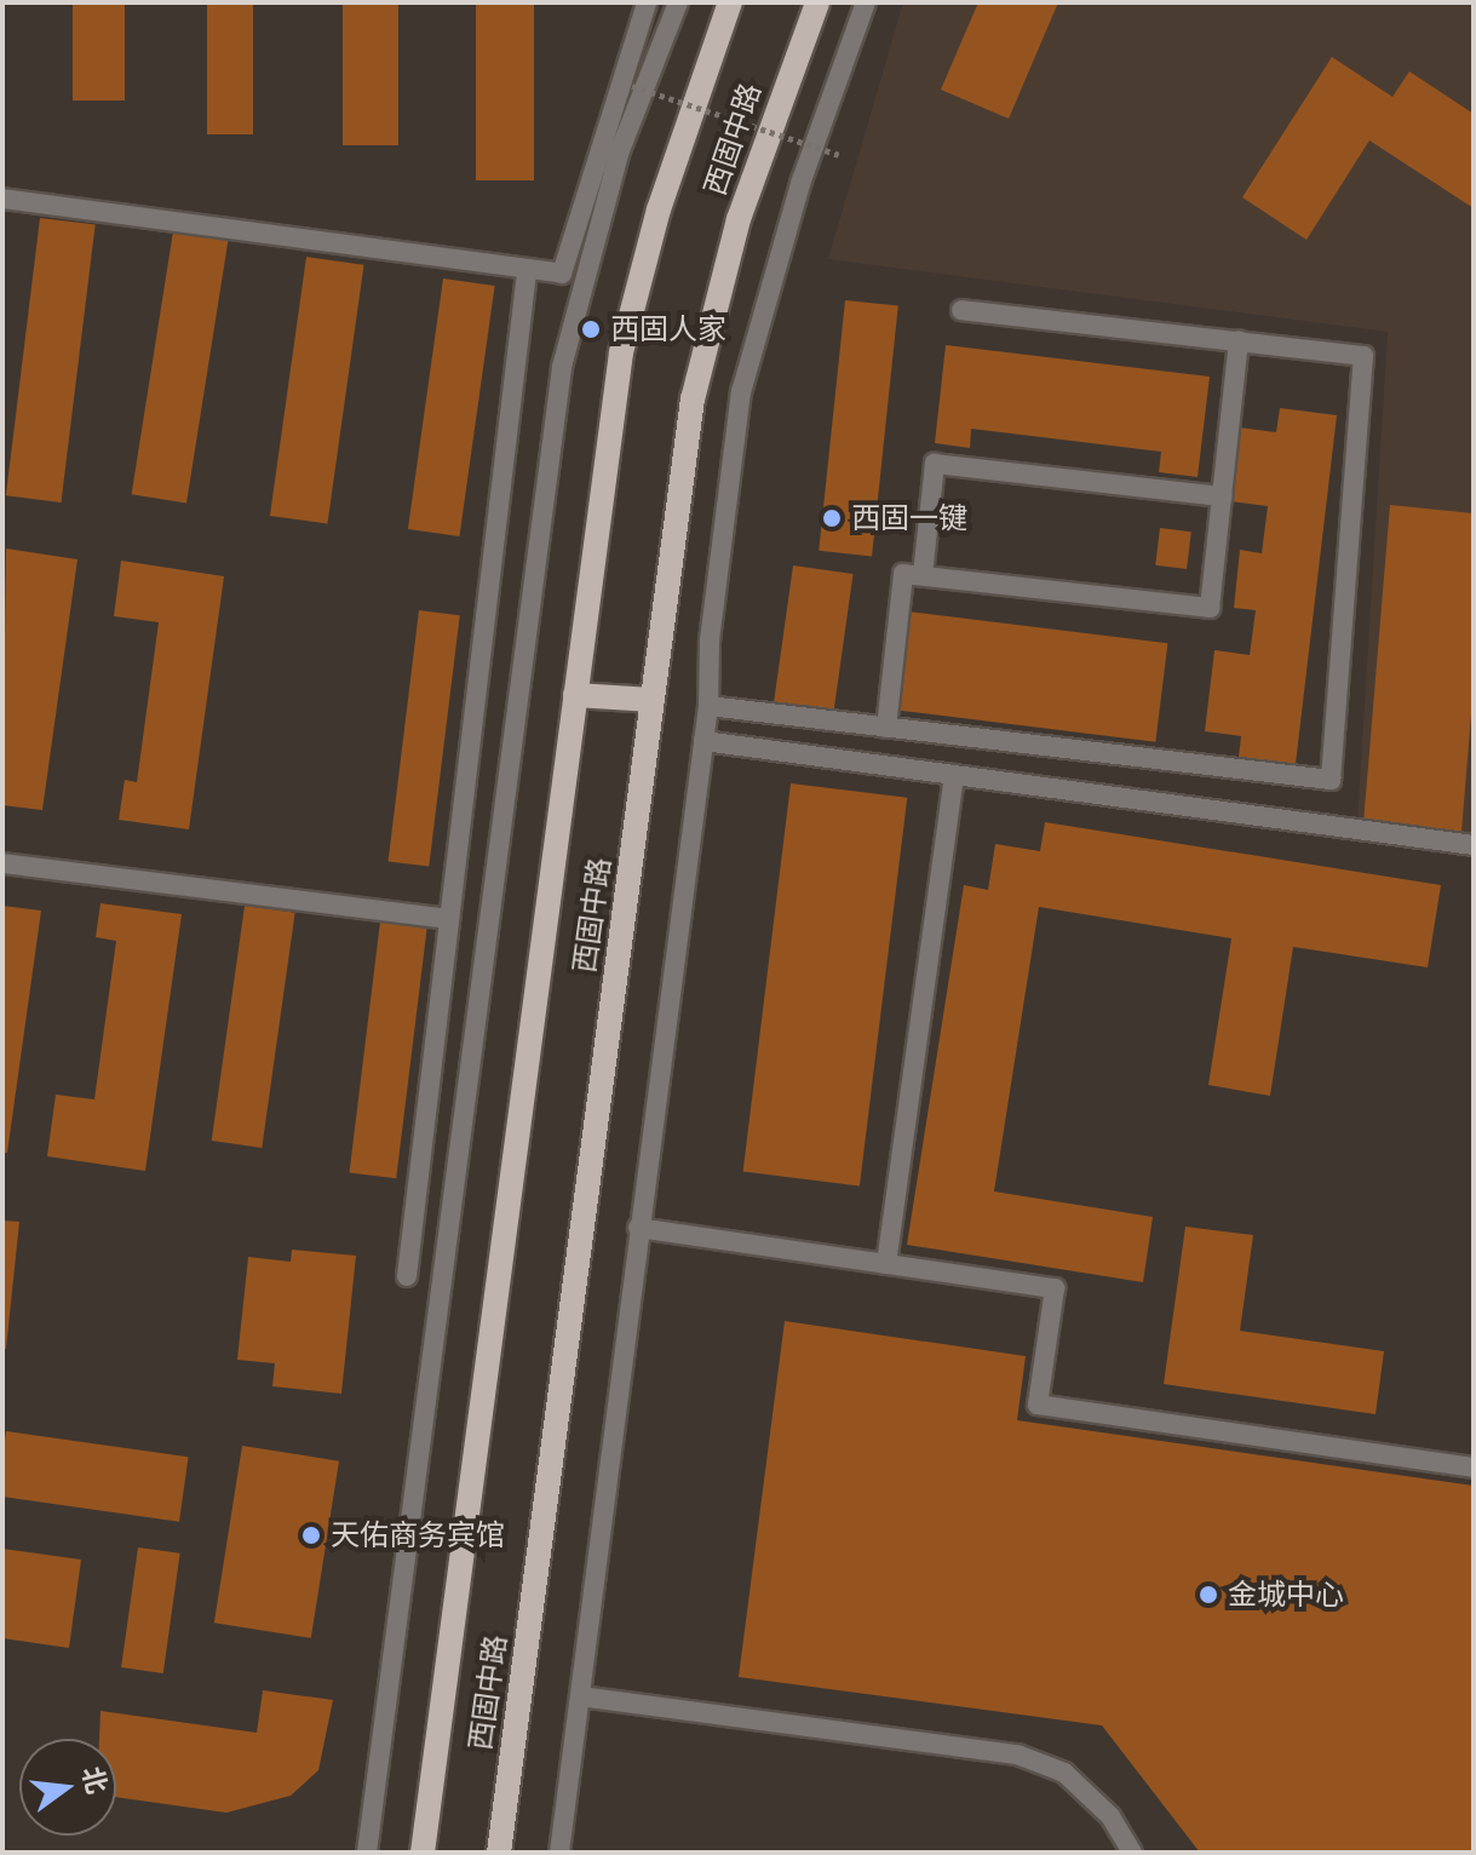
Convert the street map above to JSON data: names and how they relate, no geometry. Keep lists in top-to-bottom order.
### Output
{
  "streets": {
    "main road": ["西固中路"]
  },
  "places": [
    "西固人家",
    "西固一键",
    "天佑商务宾馆",
    "金城中心"
  ],
  "north": "right"
}
